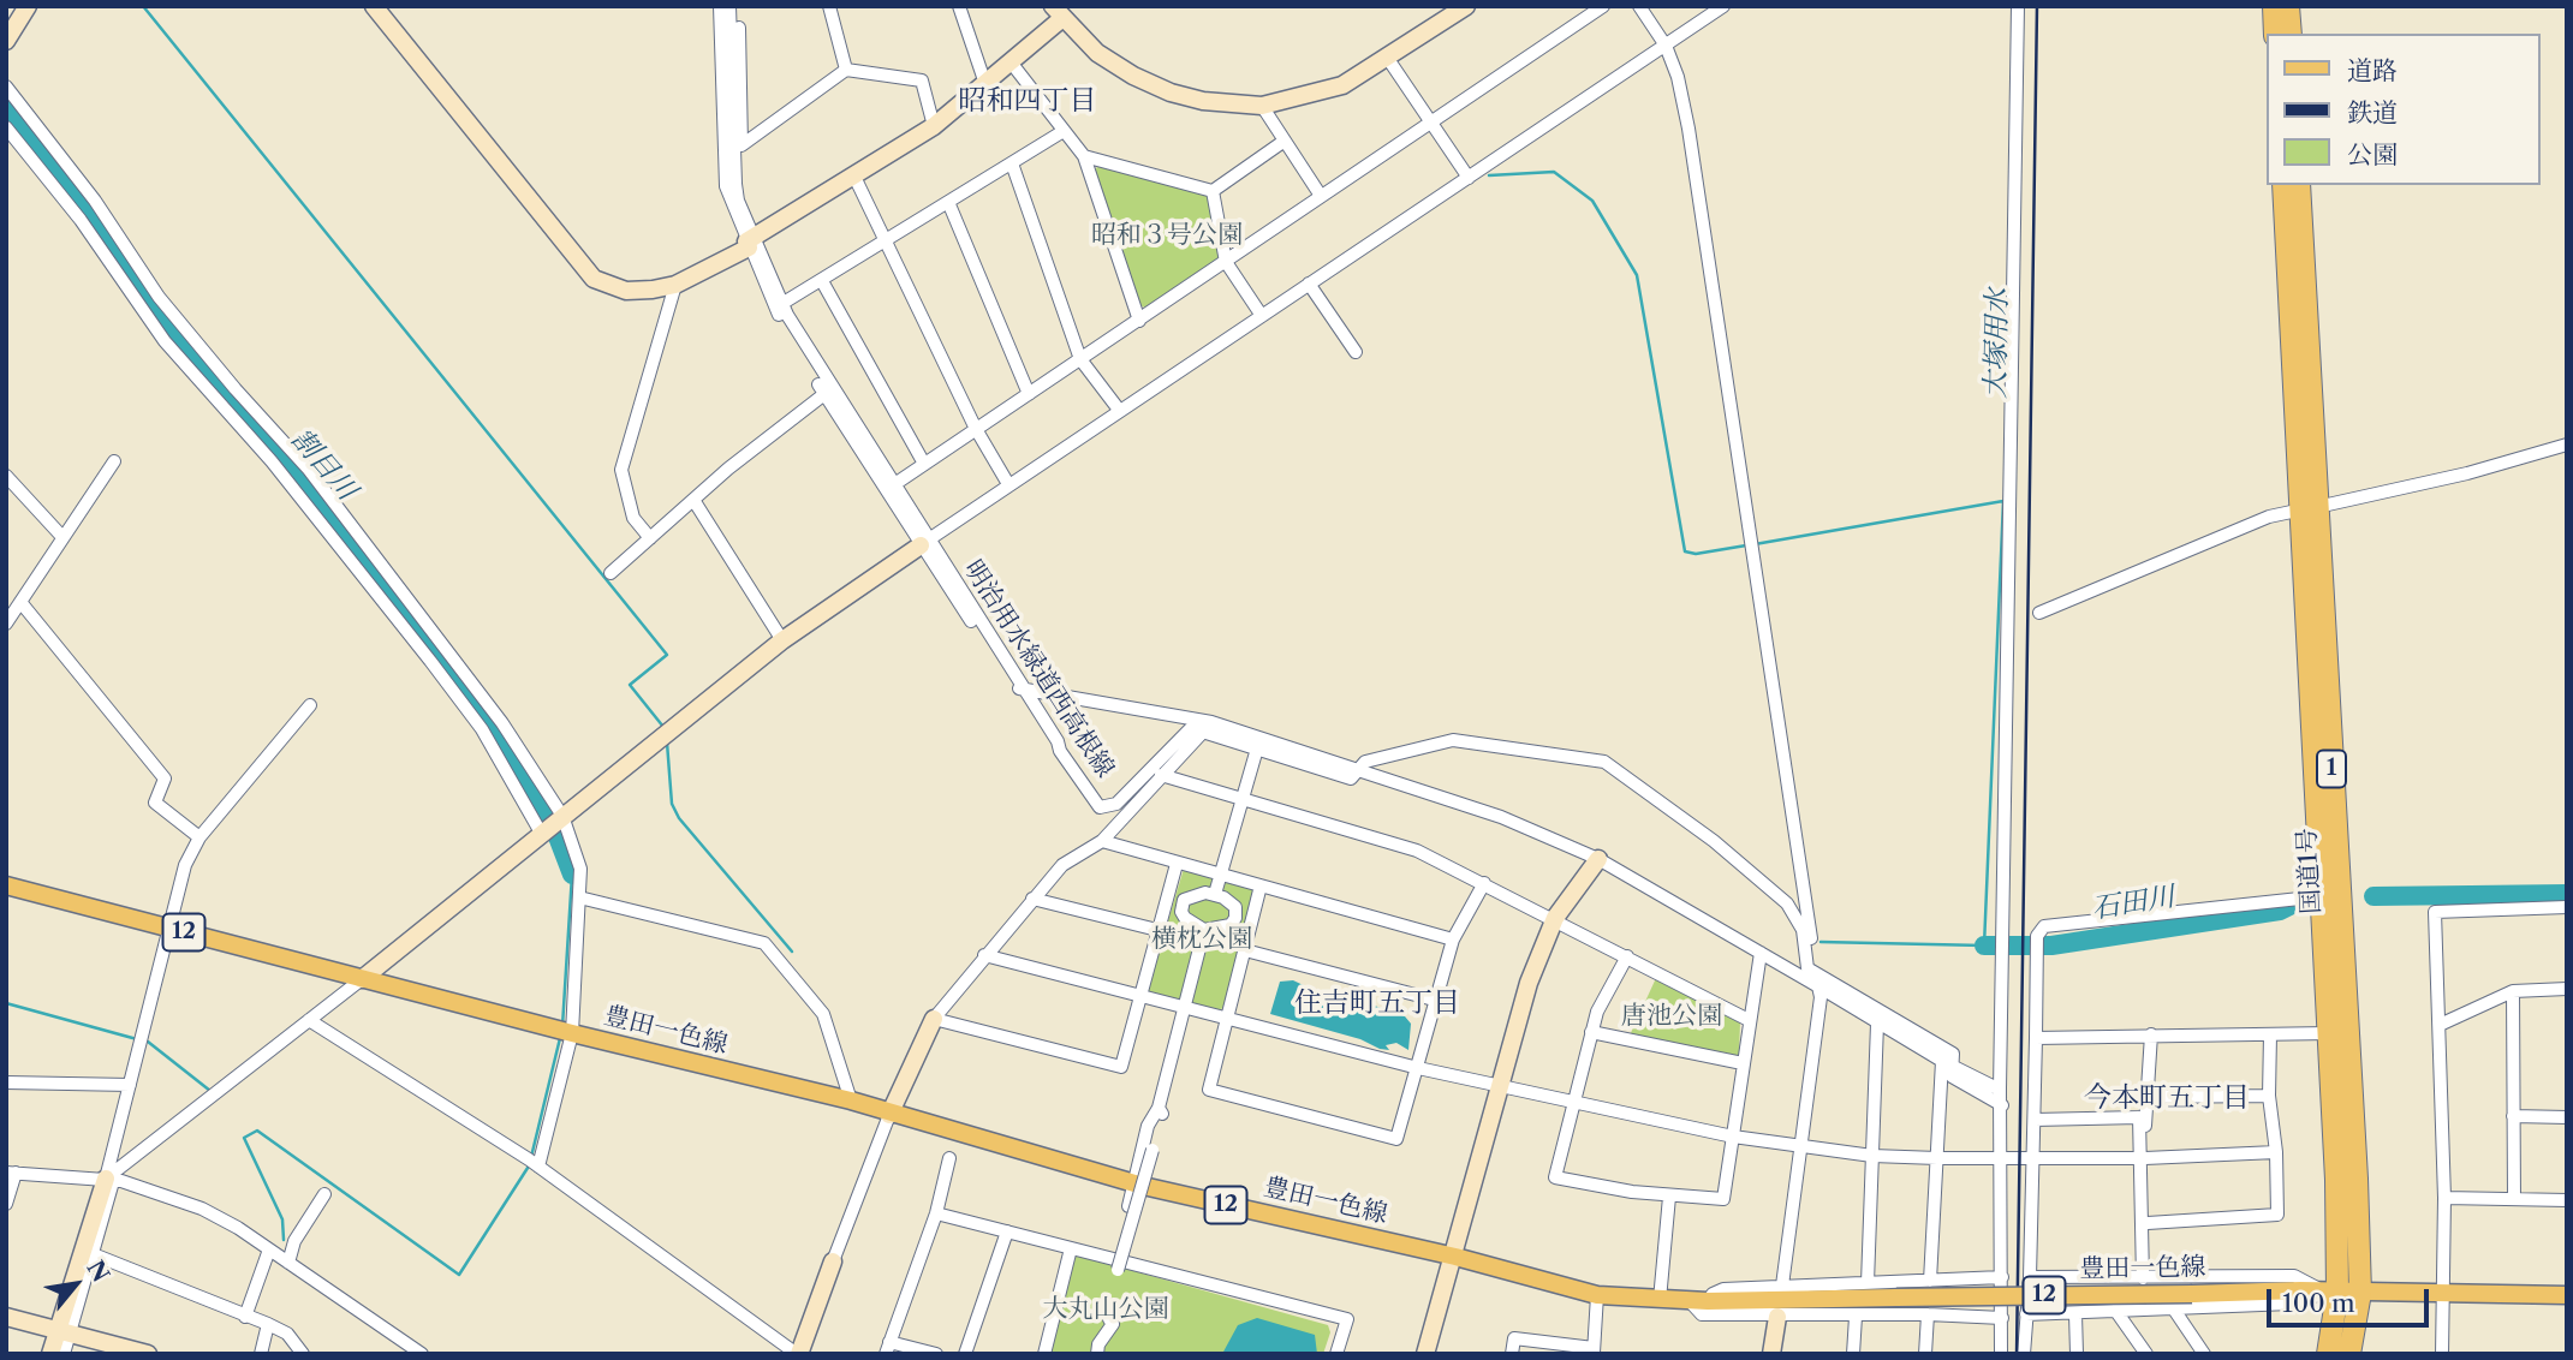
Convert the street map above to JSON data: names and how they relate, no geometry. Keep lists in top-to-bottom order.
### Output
{
  "streets": {
    "highway": ["1", "国道1号"],
    "main road": ["12", "豊田一色線"],
    "street": ["明治用水緑道西高根線"]
  },
  "crossings": [
    ["国道1号", "豊田一色線"]
  ],
  "districts": ["昭和四丁目", "住吉町五丁目", "今本町五丁目"],
  "water": ["大塚用水", "割目川", "石田川"],
  "parks": [
    "昭和３号公園",
    "横枕公園",
    "唐池公園",
    "大丸山公園"
  ],
  "legend": ["道路", "鉄道", "公園"],
  "scale_bar": "100 m",
  "north": "top right"
}
